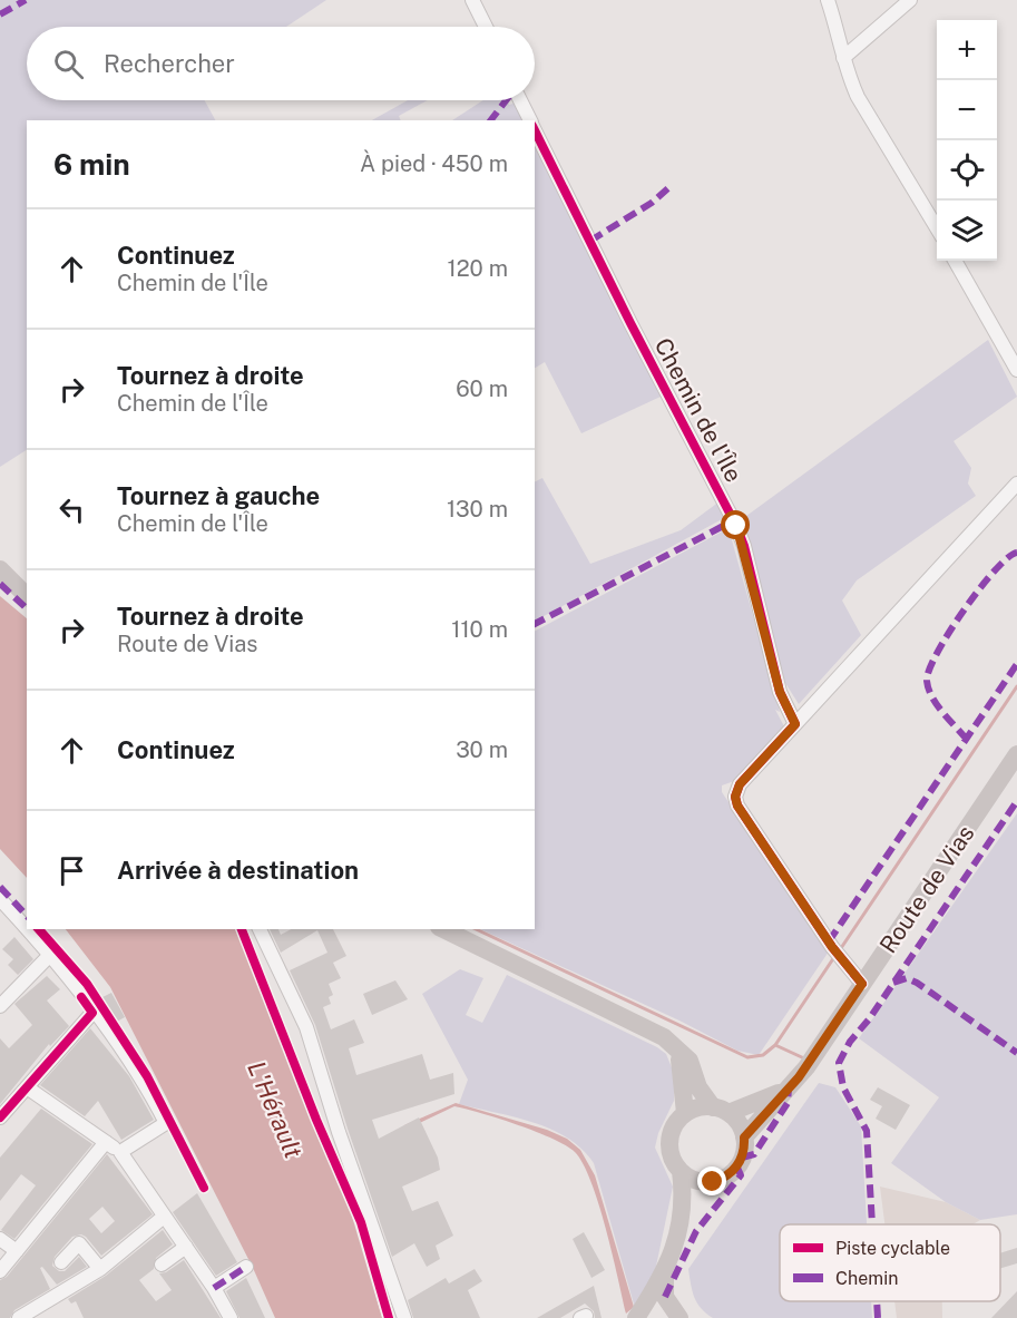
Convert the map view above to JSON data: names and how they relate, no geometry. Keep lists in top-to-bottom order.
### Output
{
  "streets": {
    "main road": ["Route de Vias"],
    "street": ["Chemin de l'Île"]
  },
  "water": ["L'Hérault"],
  "legend": ["Piste cyclable", "Chemin"],
  "page": {
    "map_buttons": ["+", "−"],
    "search": "Rechercher",
    "heading": ["6 min", "À pied · 450 m"],
    "list": [
      ["Continuez", "Chemin de l'Île", "120 m"],
      ["Tournez à droite", "Chemin de l'Île", "60 m"],
      ["Tournez à gauche", "Chemin de l'Île", "130 m"],
      ["Tournez à droite", "Route de Vias", "110 m"],
      ["Continuez", "30 m"],
      "Arrivée à destination"
    ]
  }
}
